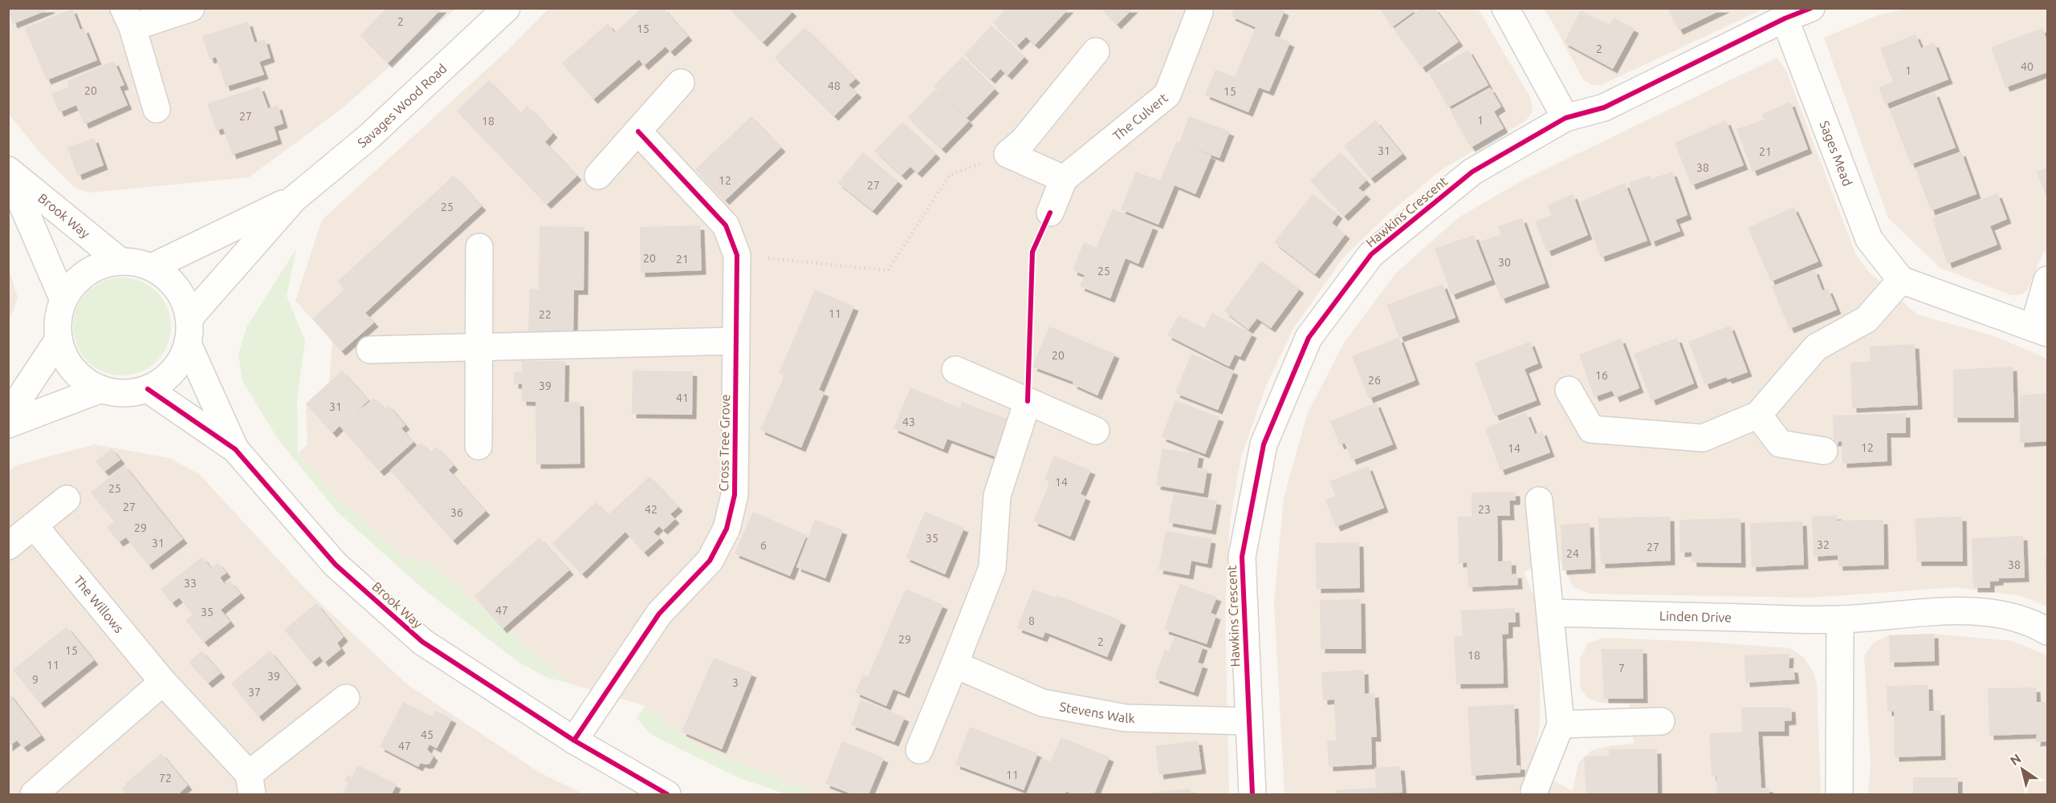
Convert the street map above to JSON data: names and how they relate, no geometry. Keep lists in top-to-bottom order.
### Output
{
  "streets": {
    "street": [
      "Savages Wood Road",
      "The Culvert",
      "Sages Mead",
      "Hawkins Crescent",
      "Brook Way",
      "Cross Tree Grove",
      "The Willows",
      "Linden Drive",
      "Stevens Walk"
    ]
  },
  "crossings": [
    ["Savages Wood Road", "Brook Way"],
    ["Sages Mead", "Hawkins Crescent"],
    ["Hawkins Crescent", "Stevens Walk"],
    ["Brook Way", "Cross Tree Grove"]
  ],
  "house_numbers": [
    "2",
    "15",
    "2",
    "40",
    "1",
    "48",
    "20",
    "15",
    "27",
    "1",
    "18",
    "31",
    "21",
    "38",
    "12",
    "27",
    "25",
    "20",
    "21",
    "30",
    "25",
    "11",
    "22",
    "20",
    "16",
    "26",
    "39",
    "41",
    "31",
    "43",
    "12",
    "14",
    "14",
    "25",
    "27",
    "42",
    "23",
    "36",
    "29",
    "35",
    "31",
    "32",
    "6",
    "27",
    "24",
    "38",
    "33",
    "47",
    "35",
    "8",
    "29",
    "2",
    "15",
    "18",
    "11",
    "7",
    "39",
    "9",
    "3",
    "37",
    "45",
    "47",
    "11",
    "72"
  ],
  "north": "top left"
}
